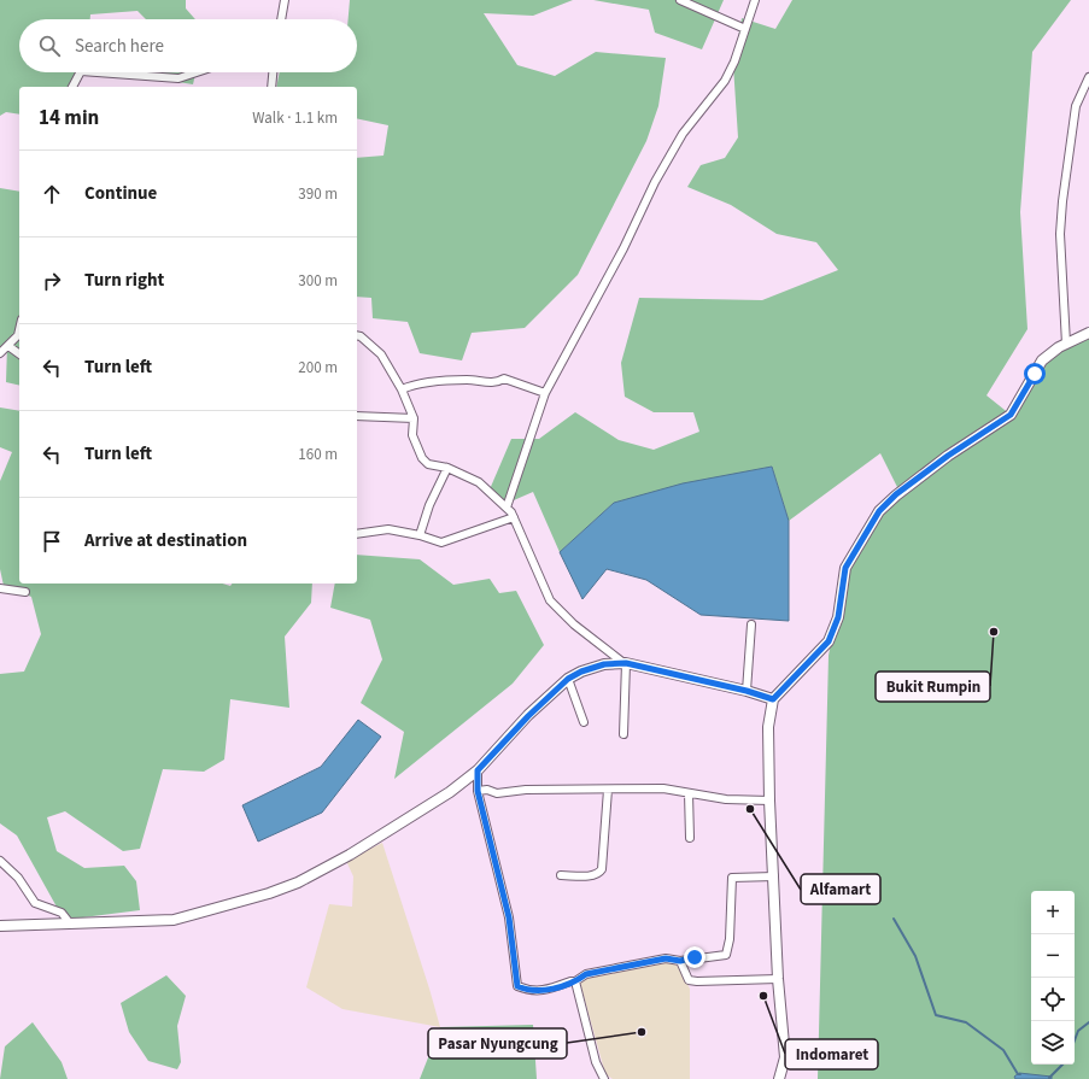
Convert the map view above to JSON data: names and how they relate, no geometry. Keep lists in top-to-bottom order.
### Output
{
  "places": [
    "Bukit Rumpin",
    "Alfamart",
    "Indomaret",
    "Pasar Nyungcung"
  ],
  "page": {
    "search": "Search here",
    "heading": ["14 min", "Walk · 1.1 km"],
    "list": [
      ["Continue", "390 m"],
      ["Turn right", "300 m"],
      ["Turn left", "200 m"],
      ["Turn left", "160 m"],
      "Arrive at destination"
    ],
    "map_buttons": ["+", "−"]
  }
}
